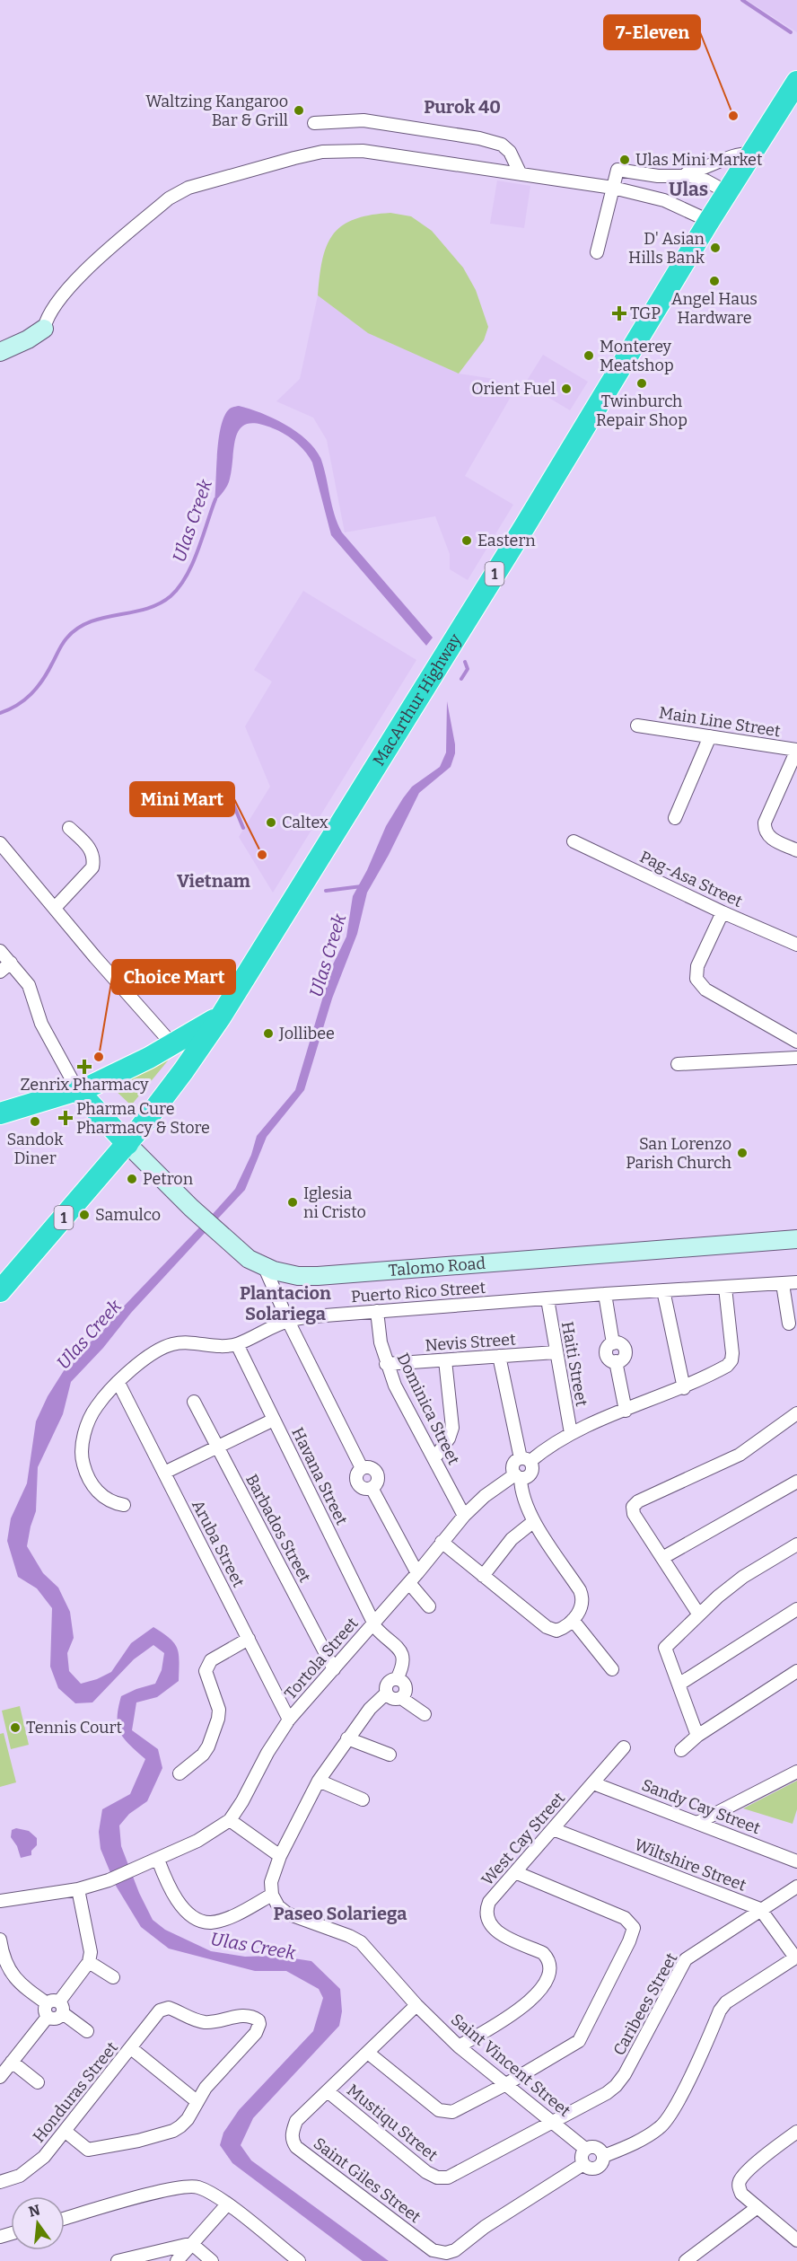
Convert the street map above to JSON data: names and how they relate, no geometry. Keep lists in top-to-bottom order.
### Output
{
  "streets": {
    "highway": ["1", "MacArthur Highway"],
    "street": [
      "Main Line Street",
      "Pag-Asa Street",
      "Talomo Road",
      "Puerto Rico Street",
      "Nevis Street",
      "Haiti Street",
      "Dominica Street",
      "Havana Street",
      "Barbados Street",
      "Aruba Street",
      "Tortola Street",
      "Sandy Cay Street",
      "West Cay Street",
      "Wiltshire Street",
      "Caribees Street",
      "Saint Vincent Street",
      "Honduras Street",
      "Mustiqu Street",
      "Saint Giles Street"
    ]
  },
  "crossings": [
    ["MacArthur Highway", "Talomo Road"],
    ["Puerto Rico Street", "Haiti Street"],
    ["Puerto Rico Street", "Dominica Street"],
    ["Puerto Rico Street", "Havana Street"],
    ["Puerto Rico Street", "Aruba Street"],
    ["Nevis Street", "Haiti Street"],
    ["Nevis Street", "Dominica Street"],
    ["Dominica Street", "Tortola Street"],
    ["Havana Street", "Tortola Street"],
    ["Barbados Street", "Tortola Street"],
    ["Aruba Street", "Tortola Street"],
    ["Sandy Cay Street", "West Cay Street"],
    ["West Cay Street", "Wiltshire Street"],
    ["West Cay Street", "Saint Vincent Street"],
    ["Wiltshire Street", "Caribees Street"],
    ["Caribees Street", "Saint Vincent Street"],
    ["Caribees Street", "Mustiqu Street"],
    ["Saint Vincent Street", "Mustiqu Street"],
    ["Saint Vincent Street", "Saint Giles Street"],
    ["Mustiqu Street", "Saint Giles Street"]
  ],
  "districts": [
    "Purok 40",
    "Ulas",
    "Vietnam",
    "Plantacion Solariega",
    "Paseo Solariega"
  ],
  "water": ["Ulas Creek"],
  "places": {
    "other": [
      "Waltzing Kangaroo Bar & Grill",
      "7-Eleven",
      "Ulas Mini Market",
      "D' Asian Hills Bank",
      "Angel Haus Hardware",
      "Monterey Meatshop",
      "Twinburch Repair Shop",
      "Orient Fuel",
      "Eastern",
      "Caltex",
      "Mini Mart",
      "Jollibee",
      "Choice Mart",
      "Sandok Diner",
      "San Lorenzo Parish Church",
      "Petron",
      "Iglesia ni Cristo",
      "Samulco",
      "Tennis Court"
    ],
    "health": ["TGP", "Zenrix Pharmacy", "Pharma Cure Pharmacy & Store"]
  },
  "north": "top"
}
